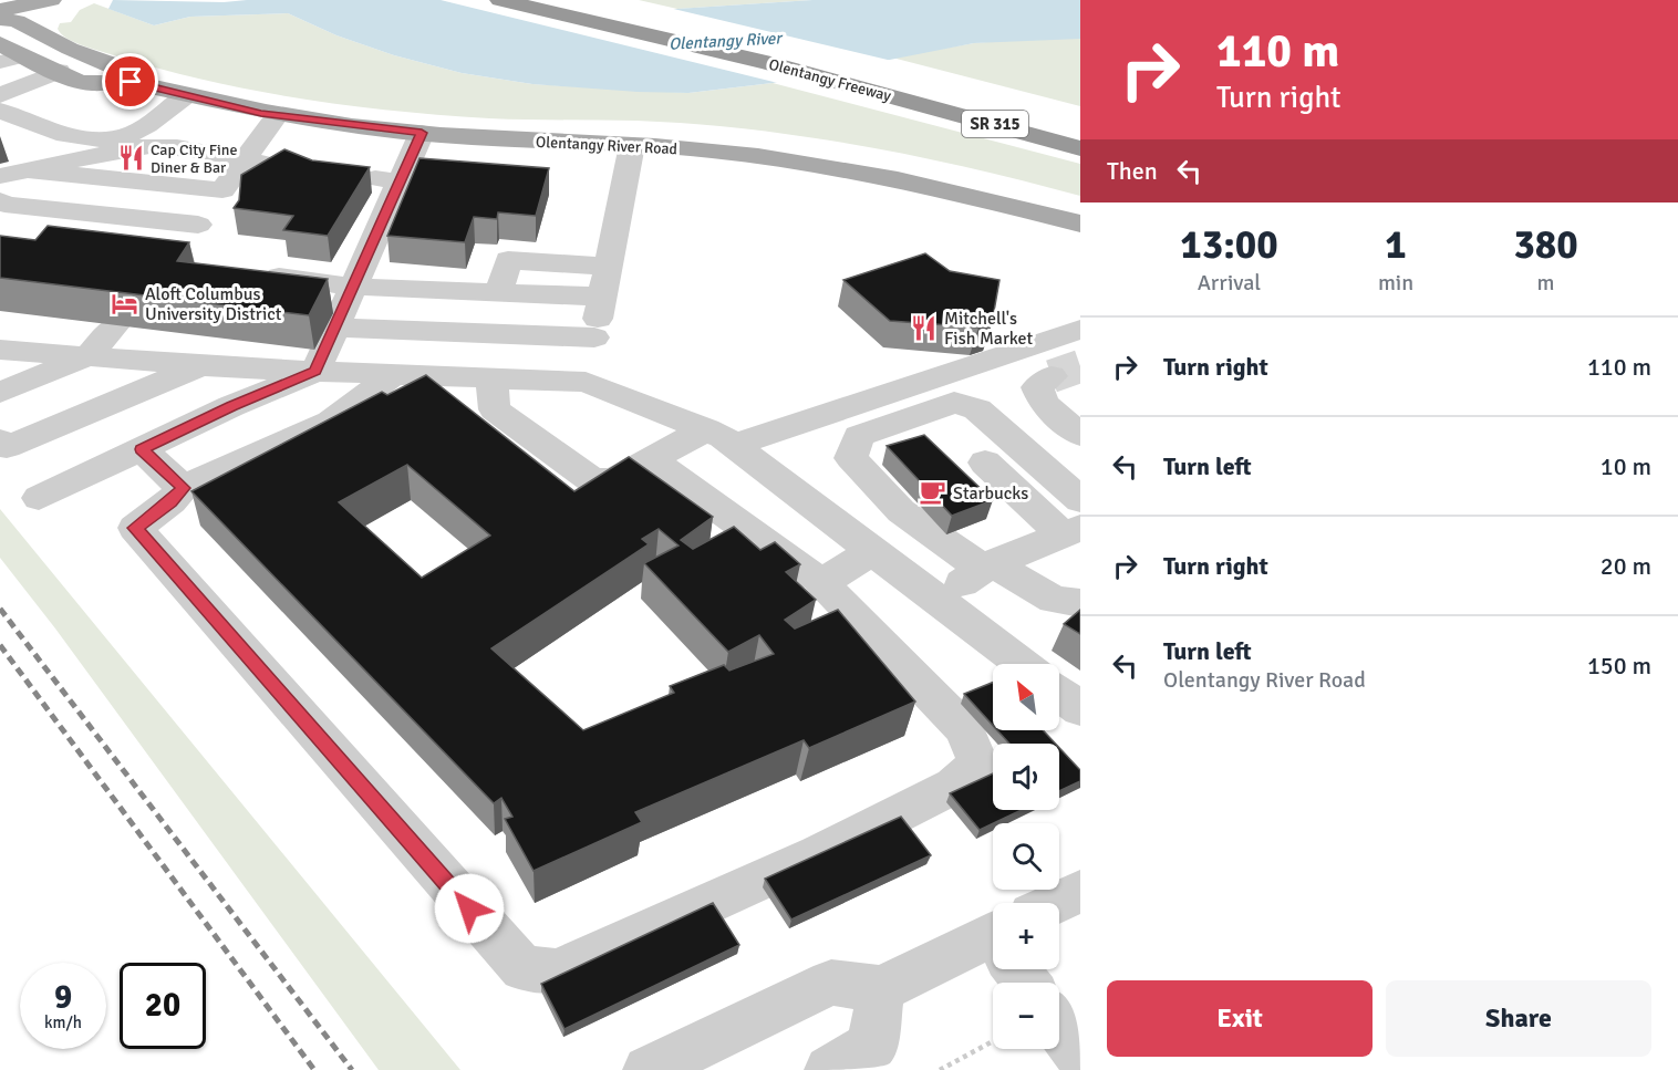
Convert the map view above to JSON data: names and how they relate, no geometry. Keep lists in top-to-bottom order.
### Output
{
  "streets": {
    "highway": ["Olentangy Freeway", "SR 315"],
    "main road": ["Olentangy River Road"]
  },
  "water": ["Olentangy River"],
  "places": {
    "restaurant": ["Cap City Fine Diner & Bar", "Mitchell's Fish Market"],
    "hotel": ["Aloft Columbus University District"],
    "cafe": ["Starbucks"]
  },
  "north": "top left",
  "page": {
    "turn": ["110 m", "Turn right"],
    "then": "Then",
    "eta": [
      "13:00",
      "Arrival",
      "1",
      "min",
      "380",
      "m"
    ],
    "list": [
      {
        "name": "Turn right",
        "value": "110 m"
      },
      {
        "name": "Turn left",
        "value": "10 m"
      },
      {
        "name": "Turn right",
        "value": "20 m"
      },
      {
        "name": "Turn left",
        "note": "Olentangy River Road",
        "value": "150 m"
      }
    ],
    "map_buttons": ["+", "−"],
    "speed": "9 km/h",
    "limit": "20",
    "buttons": ["Exit", "Share"]
  }
}
